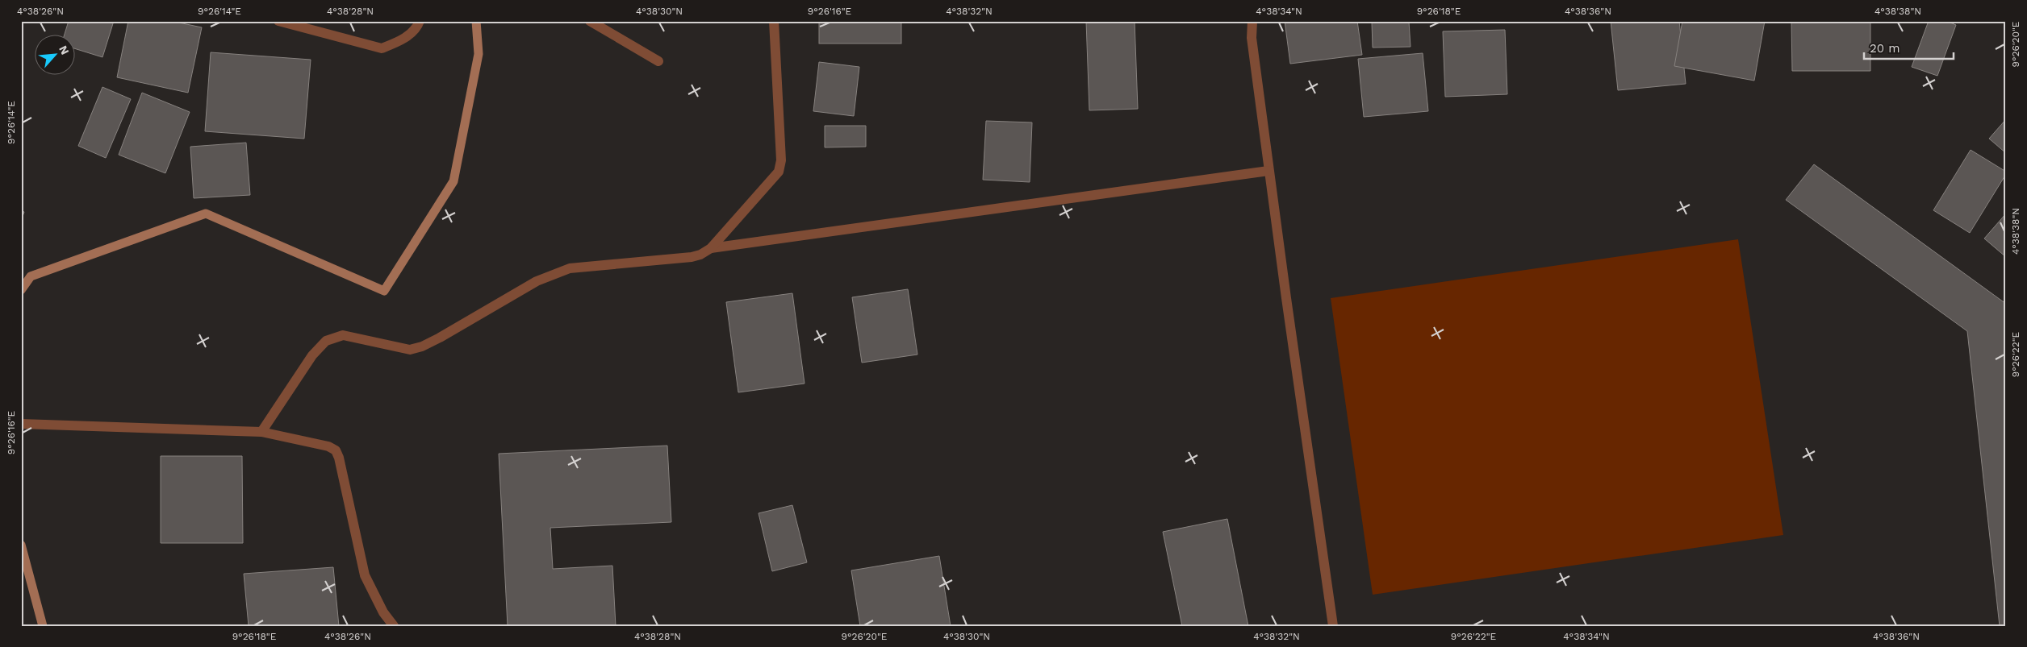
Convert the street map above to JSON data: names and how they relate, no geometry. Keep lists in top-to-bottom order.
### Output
{
  "scale_bar": "20 m",
  "north": "top right",
  "coordinates": [
    "4°38'26\"N",
    "9°26'14\"E",
    "4°38'28\"N",
    "4°38'30\"N",
    "9°26'16\"E",
    "4°38'32\"N",
    "4°38'34\"N",
    "9°26'18\"E",
    "4°38'36\"N",
    "4°38'38\"N",
    "9°26'20\"E",
    "9°26'22\"E"
  ]
}
